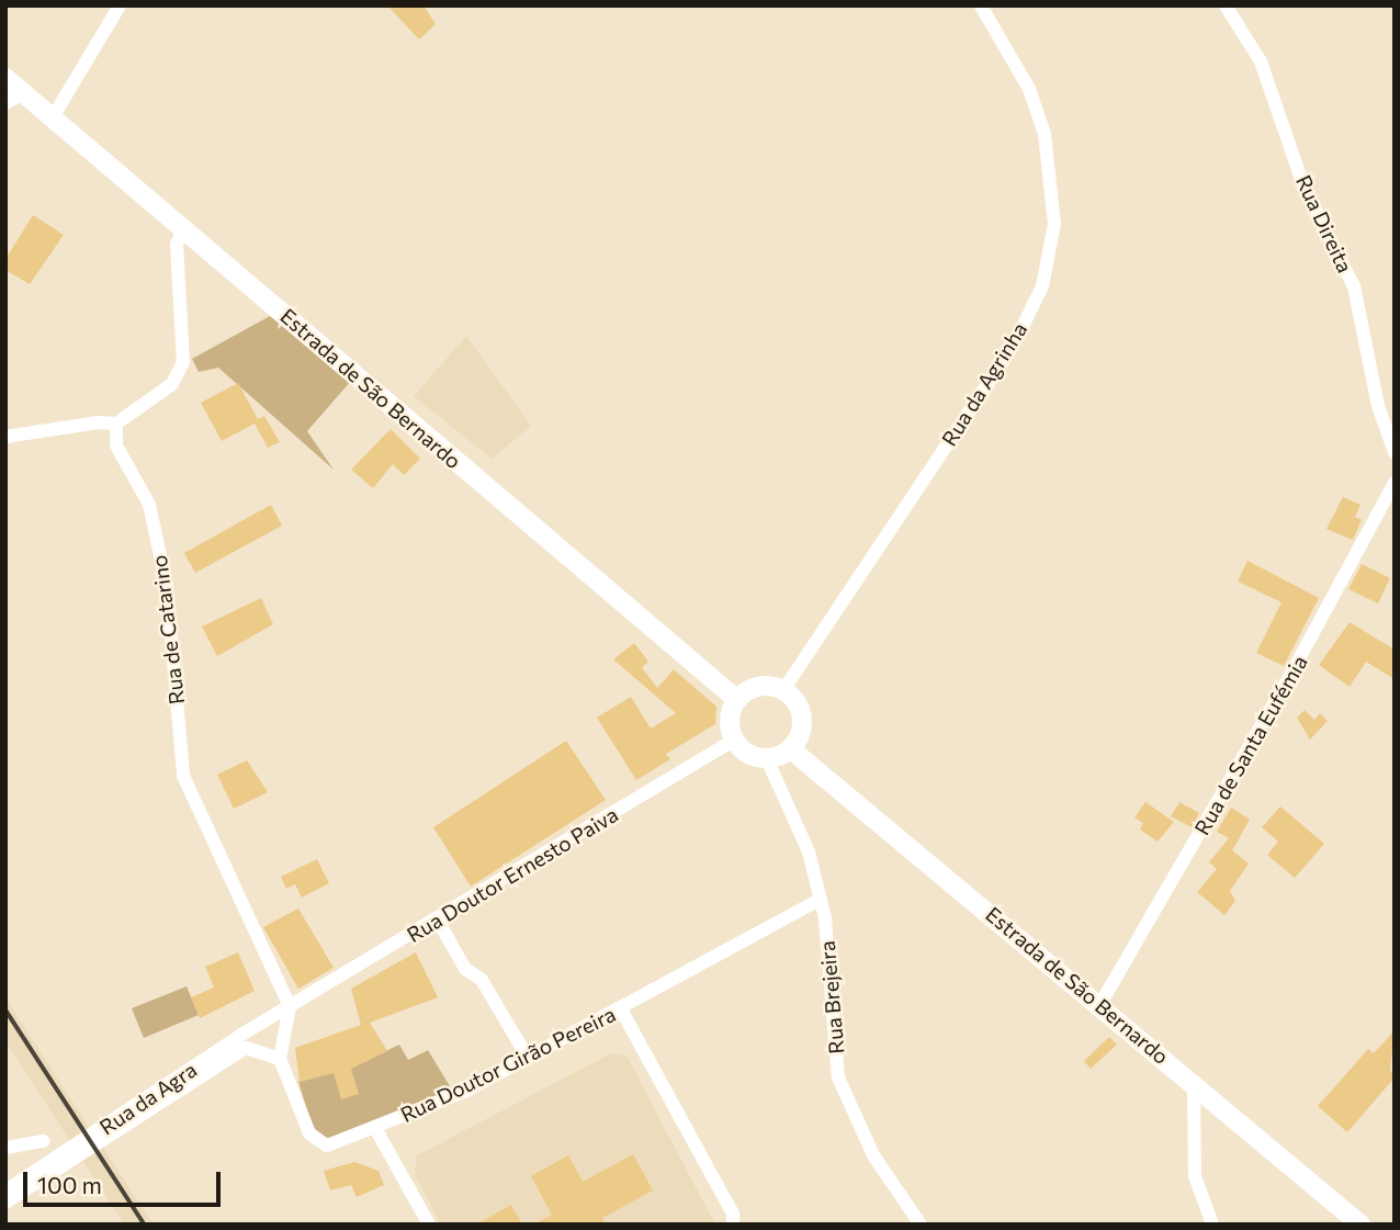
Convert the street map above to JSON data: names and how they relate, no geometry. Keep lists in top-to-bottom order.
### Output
{
  "streets": {
    "main road": ["Estrada de São Bernardo"],
    "street": [
      "Rua Direita",
      "Rua da Agrinha",
      "Rua de Catarino",
      "Rua de Santa Eufémia",
      "Rua Doutor Ernesto Paiva",
      "Rua Brejeira",
      "Rua Doutor Girão Pereira",
      "Rua da Agra"
    ]
  },
  "crossings": [
    ["Rua da Agrinha", "Estrada de São Bernardo"],
    ["Rua da Agrinha", "Rua Doutor Ernesto Paiva"],
    ["Rua da Agrinha", "Rua Brejeira"],
    ["Estrada de São Bernardo", "Rua de Santa Eufémia"],
    ["Estrada de São Bernardo", "Rua Doutor Ernesto Paiva"],
    ["Estrada de São Bernardo", "Rua Brejeira"],
    ["Rua de Catarino", "Rua Doutor Ernesto Paiva"],
    ["Rua de Catarino", "Rua da Agra"],
    ["Rua Doutor Ernesto Paiva", "Rua Brejeira"],
    ["Rua Doutor Ernesto Paiva", "Rua da Agra"],
    ["Rua Brejeira", "Rua Doutor Girão Pereira"],
    ["Rua Doutor Girão Pereira", "Rua da Agra"]
  ],
  "scale_bar": "100 m"
}
